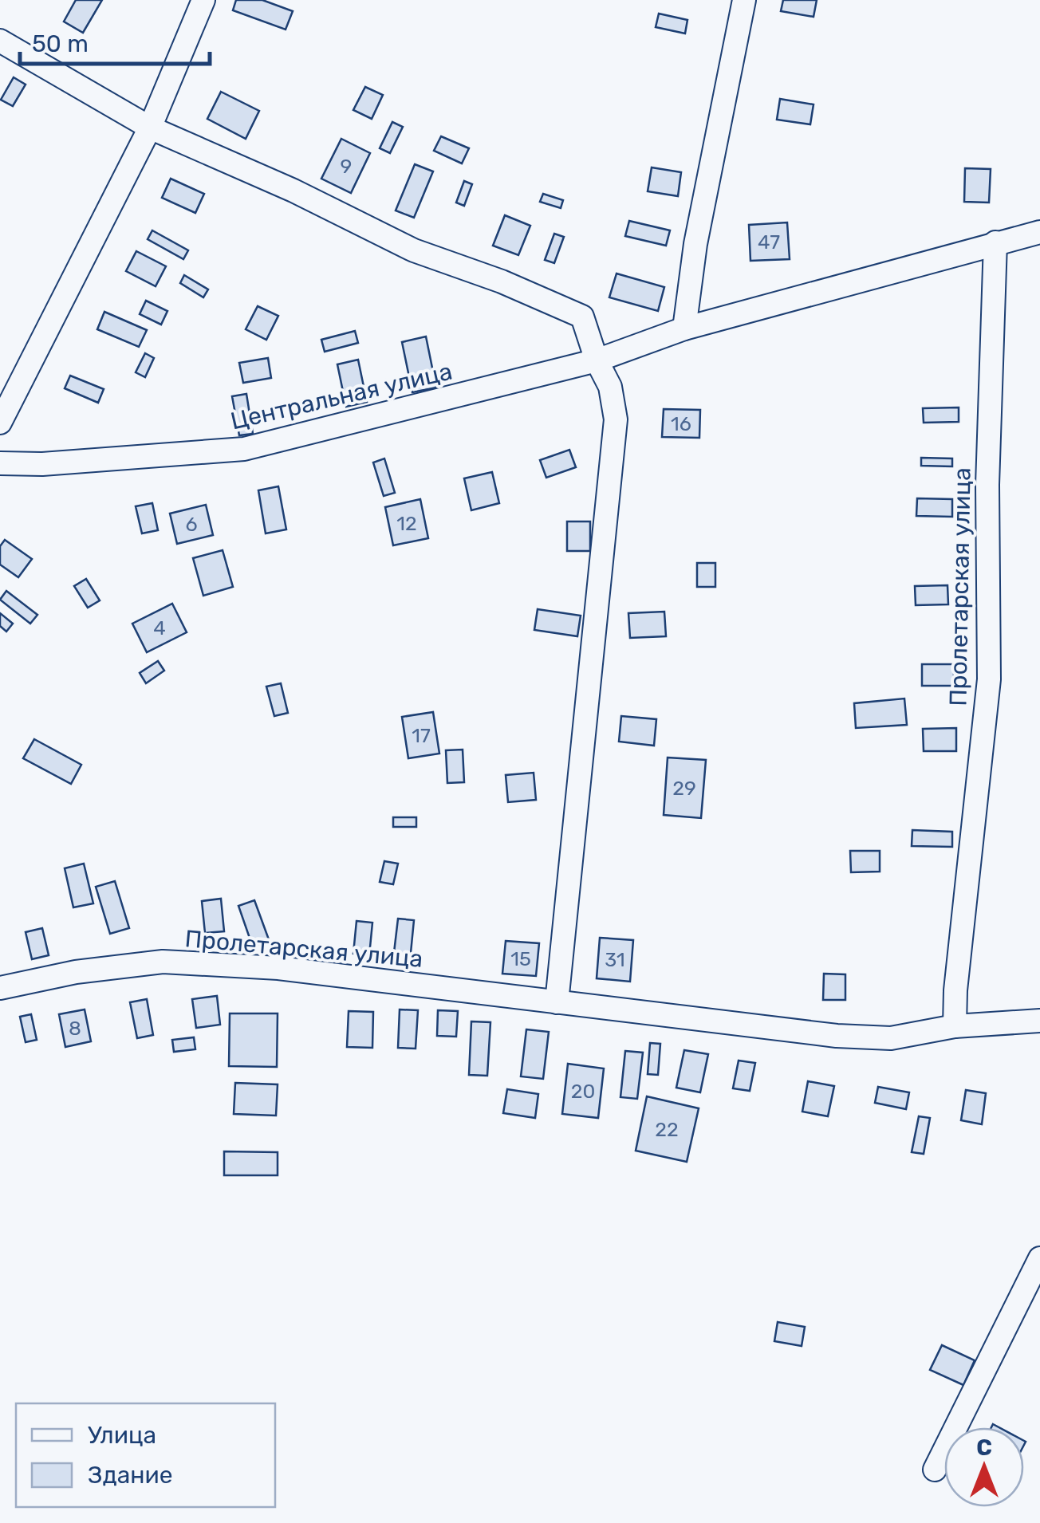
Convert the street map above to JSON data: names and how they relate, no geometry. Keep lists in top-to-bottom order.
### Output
{
  "streets": {
    "street": ["Центральная улица", "Пролетарская улица"]
  },
  "crossings": [
    ["Центральная улица", "Пролетарская улица"]
  ],
  "house_numbers": [
    "9",
    "47",
    "16",
    "12",
    "6",
    "4",
    "17",
    "29",
    "15",
    "31",
    "8",
    "20",
    "22"
  ],
  "legend": ["Улица", "Здание"],
  "scale_bar": "50 m",
  "north": "top"
}
